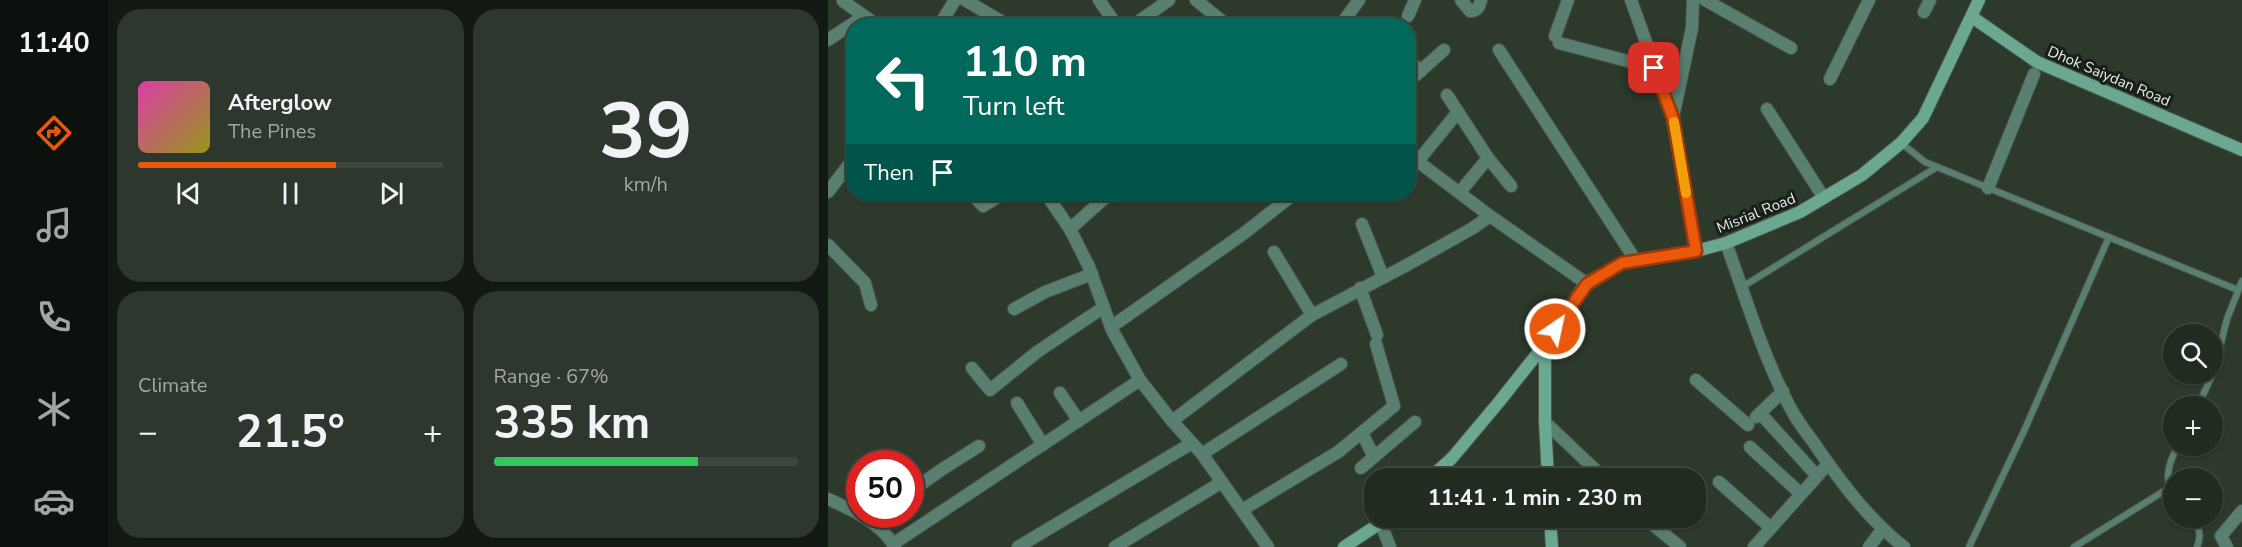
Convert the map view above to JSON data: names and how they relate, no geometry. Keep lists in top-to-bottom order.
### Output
{
  "streets": {
    "main road": ["Dhok Saiydan Road", "Misrial Road"]
  },
  "crossings": [
    ["Dhok Saiydan Road", "Misrial Road"]
  ],
  "page": {
    "tabs": "11:40",
    "tile": [
      ["39", "km/h"],
      "Climate",
      ["Range · 67%", "335 km"]
    ],
    "turn": ["110 m", "Turn left"],
    "song": ["Afterglow", "The Pines"],
    "then": "Then",
    "map_buttons": ["+", "−"],
    "heat": ["−", "21.5°", "+"],
    "limit": "50",
    "trip": "11:41 · 1 min · 230 m"
  }
}
